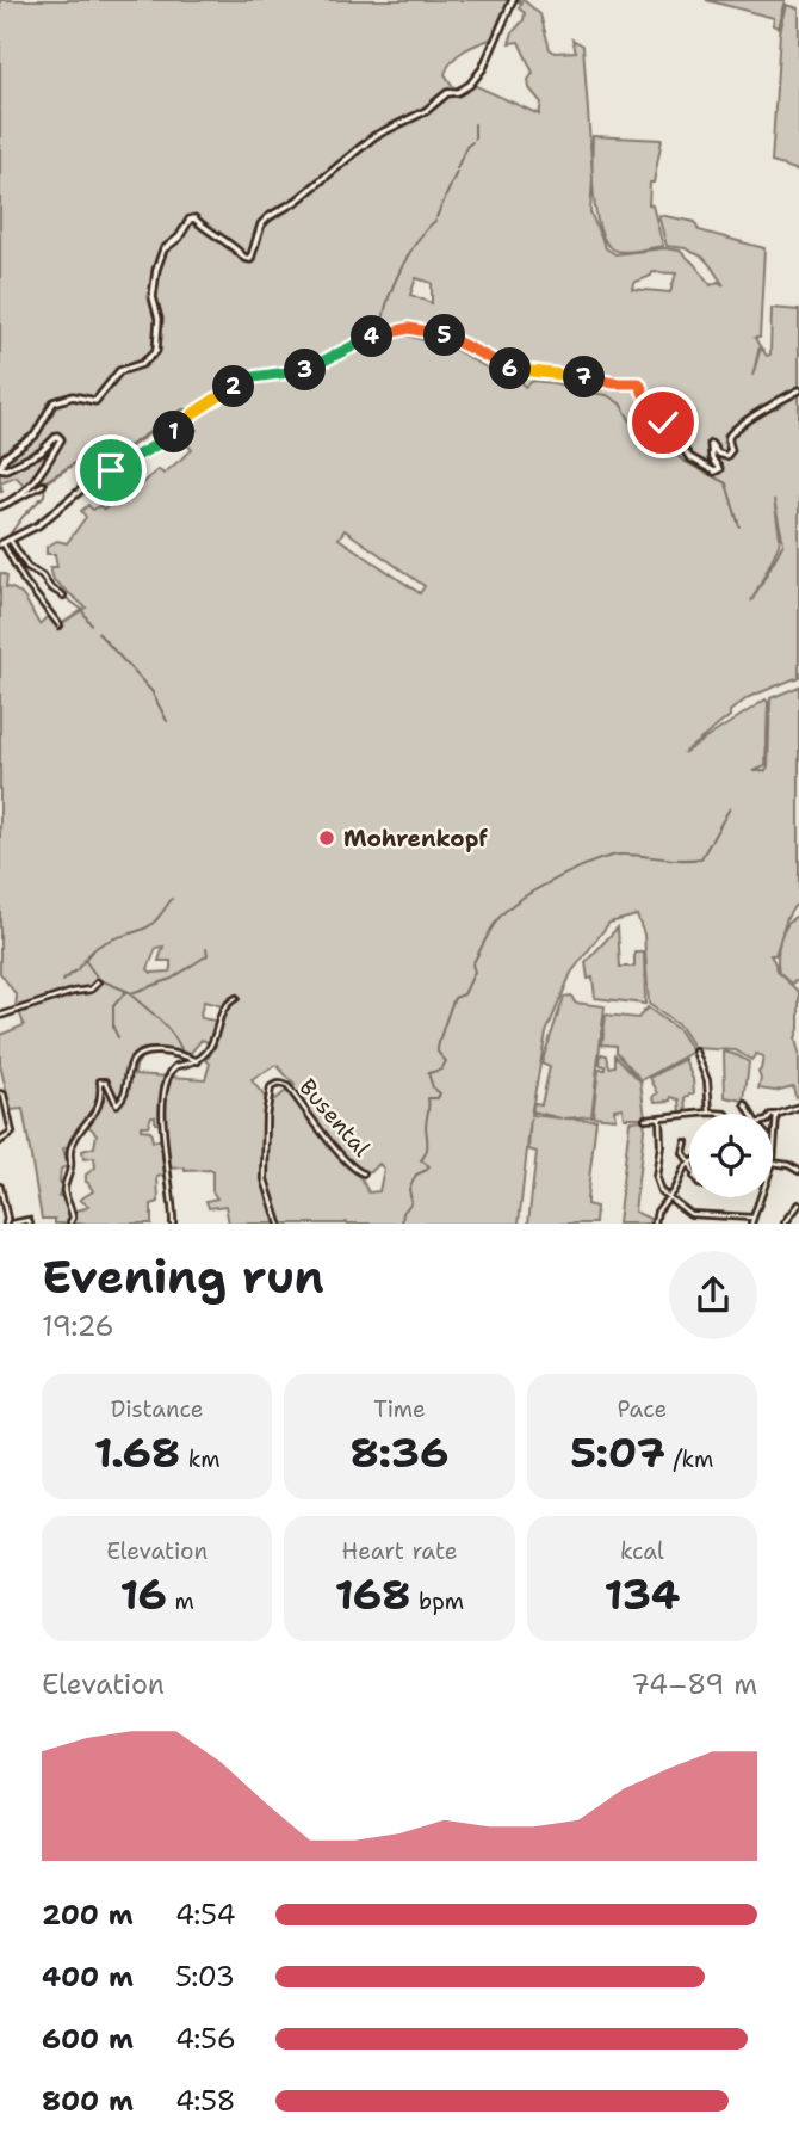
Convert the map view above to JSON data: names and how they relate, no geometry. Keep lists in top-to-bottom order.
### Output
{
  "streets": {
    "street": ["Busental"]
  },
  "places": ["Mohrenkopf"],
  "page": {
    "pins": [
      "5",
      "4",
      "6",
      "3",
      "7",
      "2",
      "1"
    ],
    "heading": ["Evening run", "19:26"],
    "stats": [
      ["Distance", "1.68 km"],
      ["Time", "8:36"],
      ["Pace", "5:07 /km"],
      ["Elevation", "16 m"],
      ["Heart rate", "168 bpm"],
      ["kcal", "134"]
    ],
    "chart": ["Elevation", "74–89 m"],
    "list": [
      {
        "name": "200 m",
        "note": "4:54"
      },
      {
        "name": "400 m",
        "note": "5:03"
      },
      {
        "name": "600 m",
        "note": "4:56"
      },
      {
        "name": "800 m",
        "note": "4:58"
      }
    ]
  }
}
